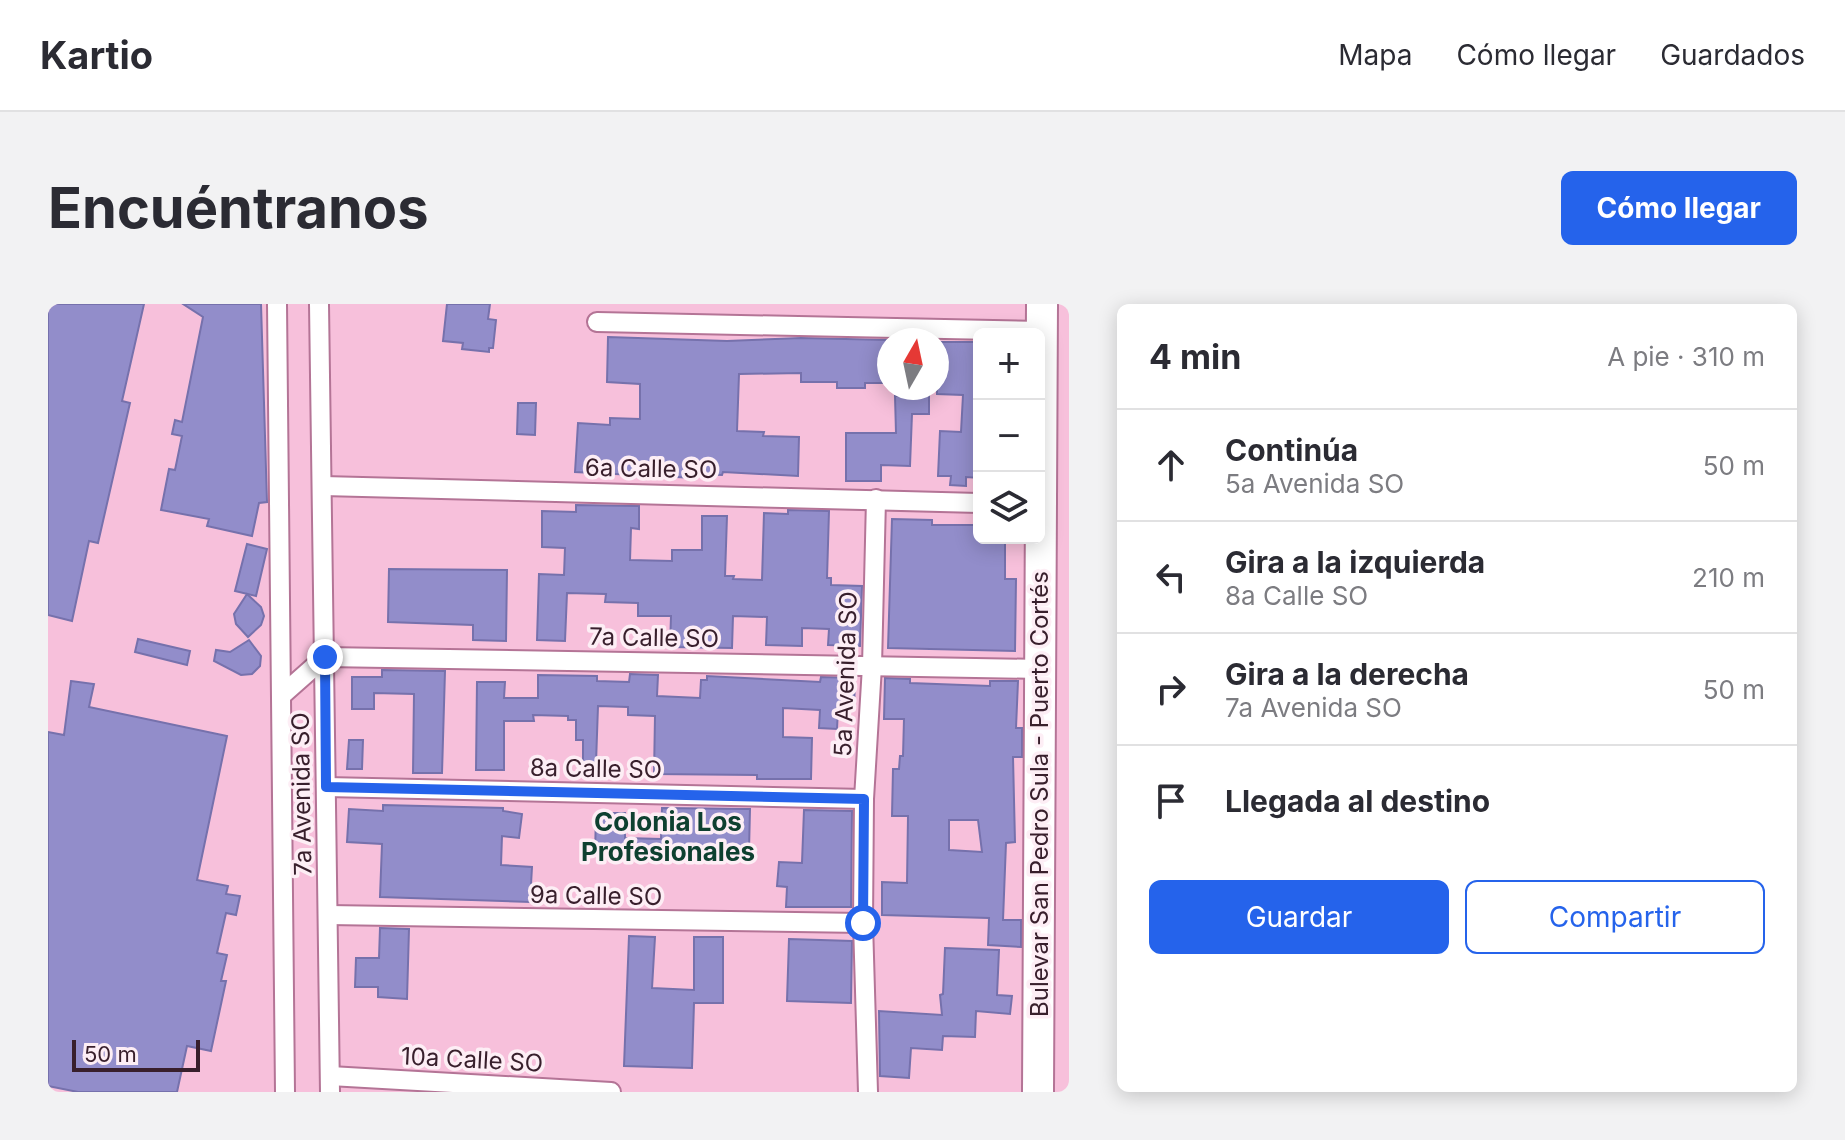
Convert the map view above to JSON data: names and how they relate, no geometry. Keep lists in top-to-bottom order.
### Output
{
  "streets": {
    "highway": ["Bulevar San Pedro Sula - Puerto Cortés"],
    "street": [
      "6a Calle SO",
      "7a Calle SO",
      "5a Avenida SO",
      "8a Calle SO",
      "7a Avenida SO",
      "9a Calle SO",
      "10a Calle SO"
    ]
  },
  "crossings": [
    ["6a Calle SO", "5a Avenida SO"],
    ["6a Calle SO", "7a Avenida SO"],
    ["7a Calle SO", "5a Avenida SO"],
    ["7a Calle SO", "7a Avenida SO"],
    ["7a Calle SO", "Bulevar San Pedro Sula - Puerto Cortés"],
    ["5a Avenida SO", "8a Calle SO"],
    ["5a Avenida SO", "9a Calle SO"],
    ["8a Calle SO", "7a Avenida SO"],
    ["7a Avenida SO", "9a Calle SO"],
    ["7a Avenida SO", "10a Calle SO"]
  ],
  "districts": ["Colonia Los Profesionales"],
  "scale_bar": "50 m",
  "north": "top",
  "page": {
    "header": "Kartio",
    "nav": ["Mapa", "Cómo llegar", "Guardados"],
    "buttons": [
      "Cómo llegar",
      ["Guardar", "Compartir"]
    ],
    "title": "Encuéntranos",
    "heading": ["4 min", "A pie · 310 m"],
    "map_buttons": ["+", "−"],
    "list": [
      ["Continúa", "5a Avenida SO", "50 m"],
      ["Gira a la izquierda", "8a Calle SO", "210 m"],
      ["Gira a la derecha", "7a Avenida SO", "50 m"],
      "Llegada al destino"
    ],
    "scale": "50 m"
  }
}
